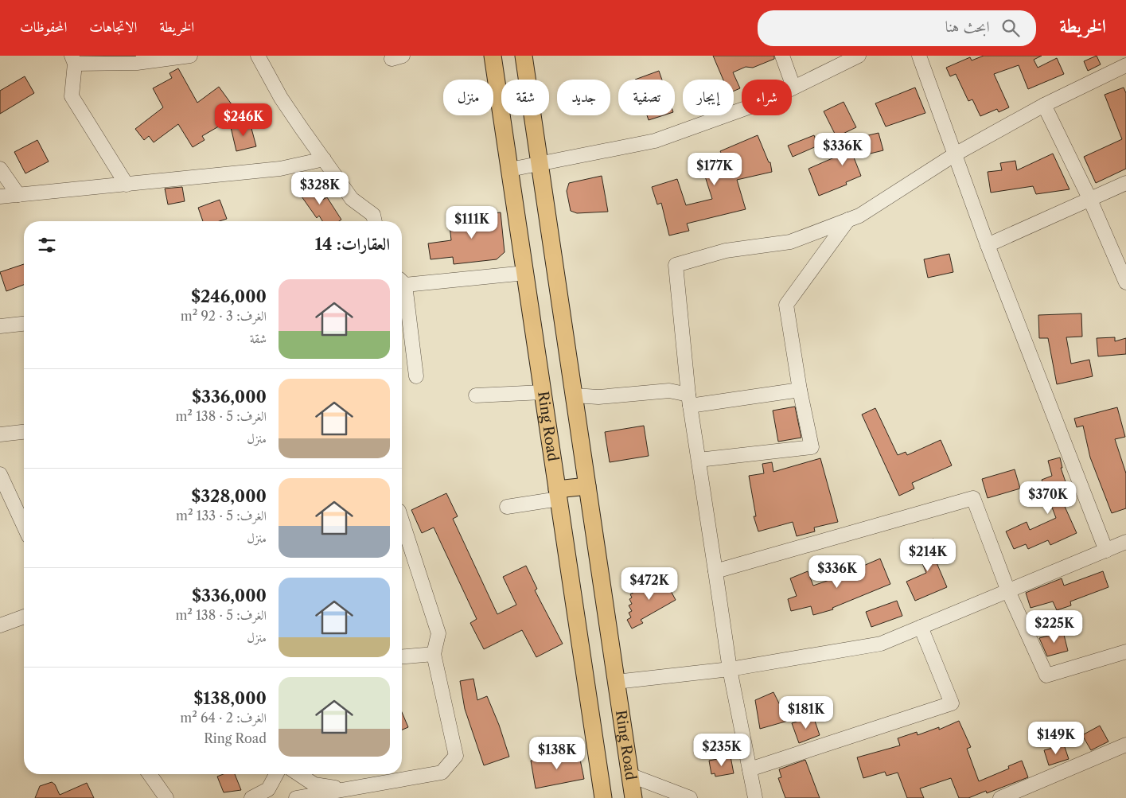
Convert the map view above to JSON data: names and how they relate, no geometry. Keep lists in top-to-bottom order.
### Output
{
  "streets": {
    "main road": ["Ring Road"]
  },
  "page": {
    "header": "الخريطة",
    "search": "ابحث هنا",
    "nav": ["الخريطة", "الاتجاهات", "المحفوظات"],
    "chip": [
      "شراء",
      "إيجار",
      "تصفية",
      "جديد",
      "شقة",
      "منزل"
    ],
    "price": [
      "$246K",
      "$336K",
      "$177K",
      "$328K",
      "$111K",
      "$370K",
      "$214K",
      "$336K",
      "$472K",
      "$225K",
      "$181K",
      "$149K",
      "$235K",
      "$138K"
    ],
    "heading": "العقارات: 14",
    "list": [
      {
        "name": "$246,000",
        "note": "الغرف: 3 · 92 m² · شقة"
      },
      {
        "name": "$336,000",
        "note": "الغرف: 5 · 138 m² · منزل"
      },
      {
        "name": "$328,000",
        "note": "الغرف: 5 · 133 m² · منزل"
      },
      {
        "name": "$336,000",
        "note": "الغرف: 5 · 138 m² · منزل"
      },
      {
        "name": "$138,000",
        "note": "الغرف: 2 · 64 m² · Ring Road"
      }
    ]
  }
}
